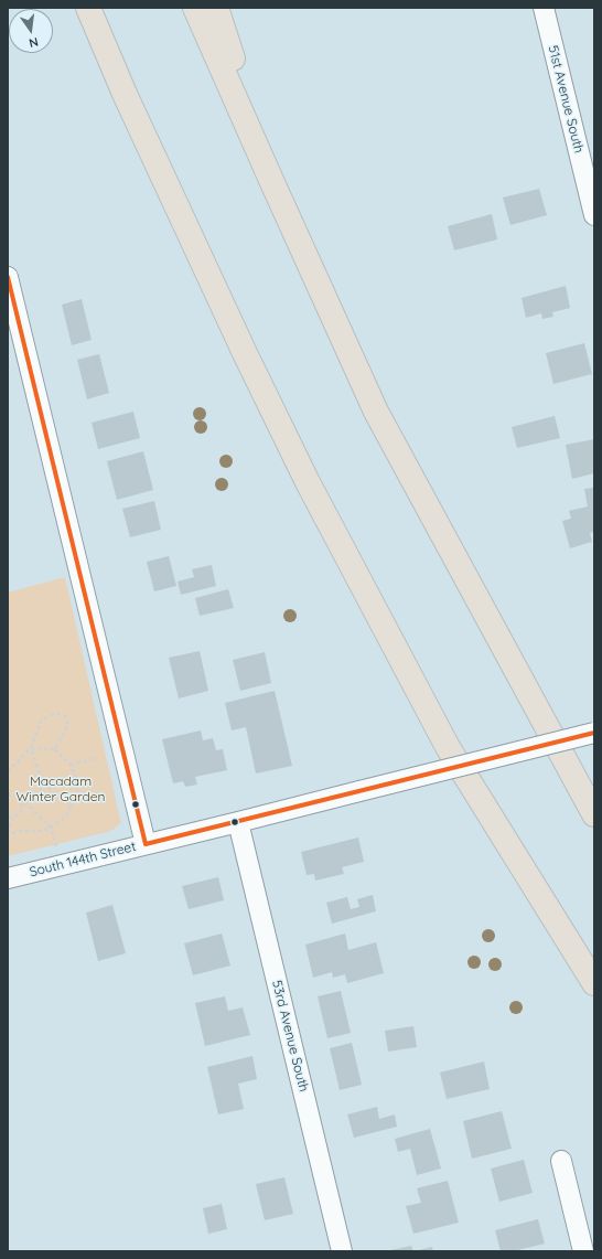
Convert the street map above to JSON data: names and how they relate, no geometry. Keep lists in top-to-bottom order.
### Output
{
  "streets": {
    "street": ["51st Avenue South", "South 144th Street", "53rd Avenue South"]
  },
  "crossings": [
    ["South 144th Street", "53rd Avenue South"]
  ],
  "parks": ["Macadam Winter Garden"],
  "north": "bottom"
}
